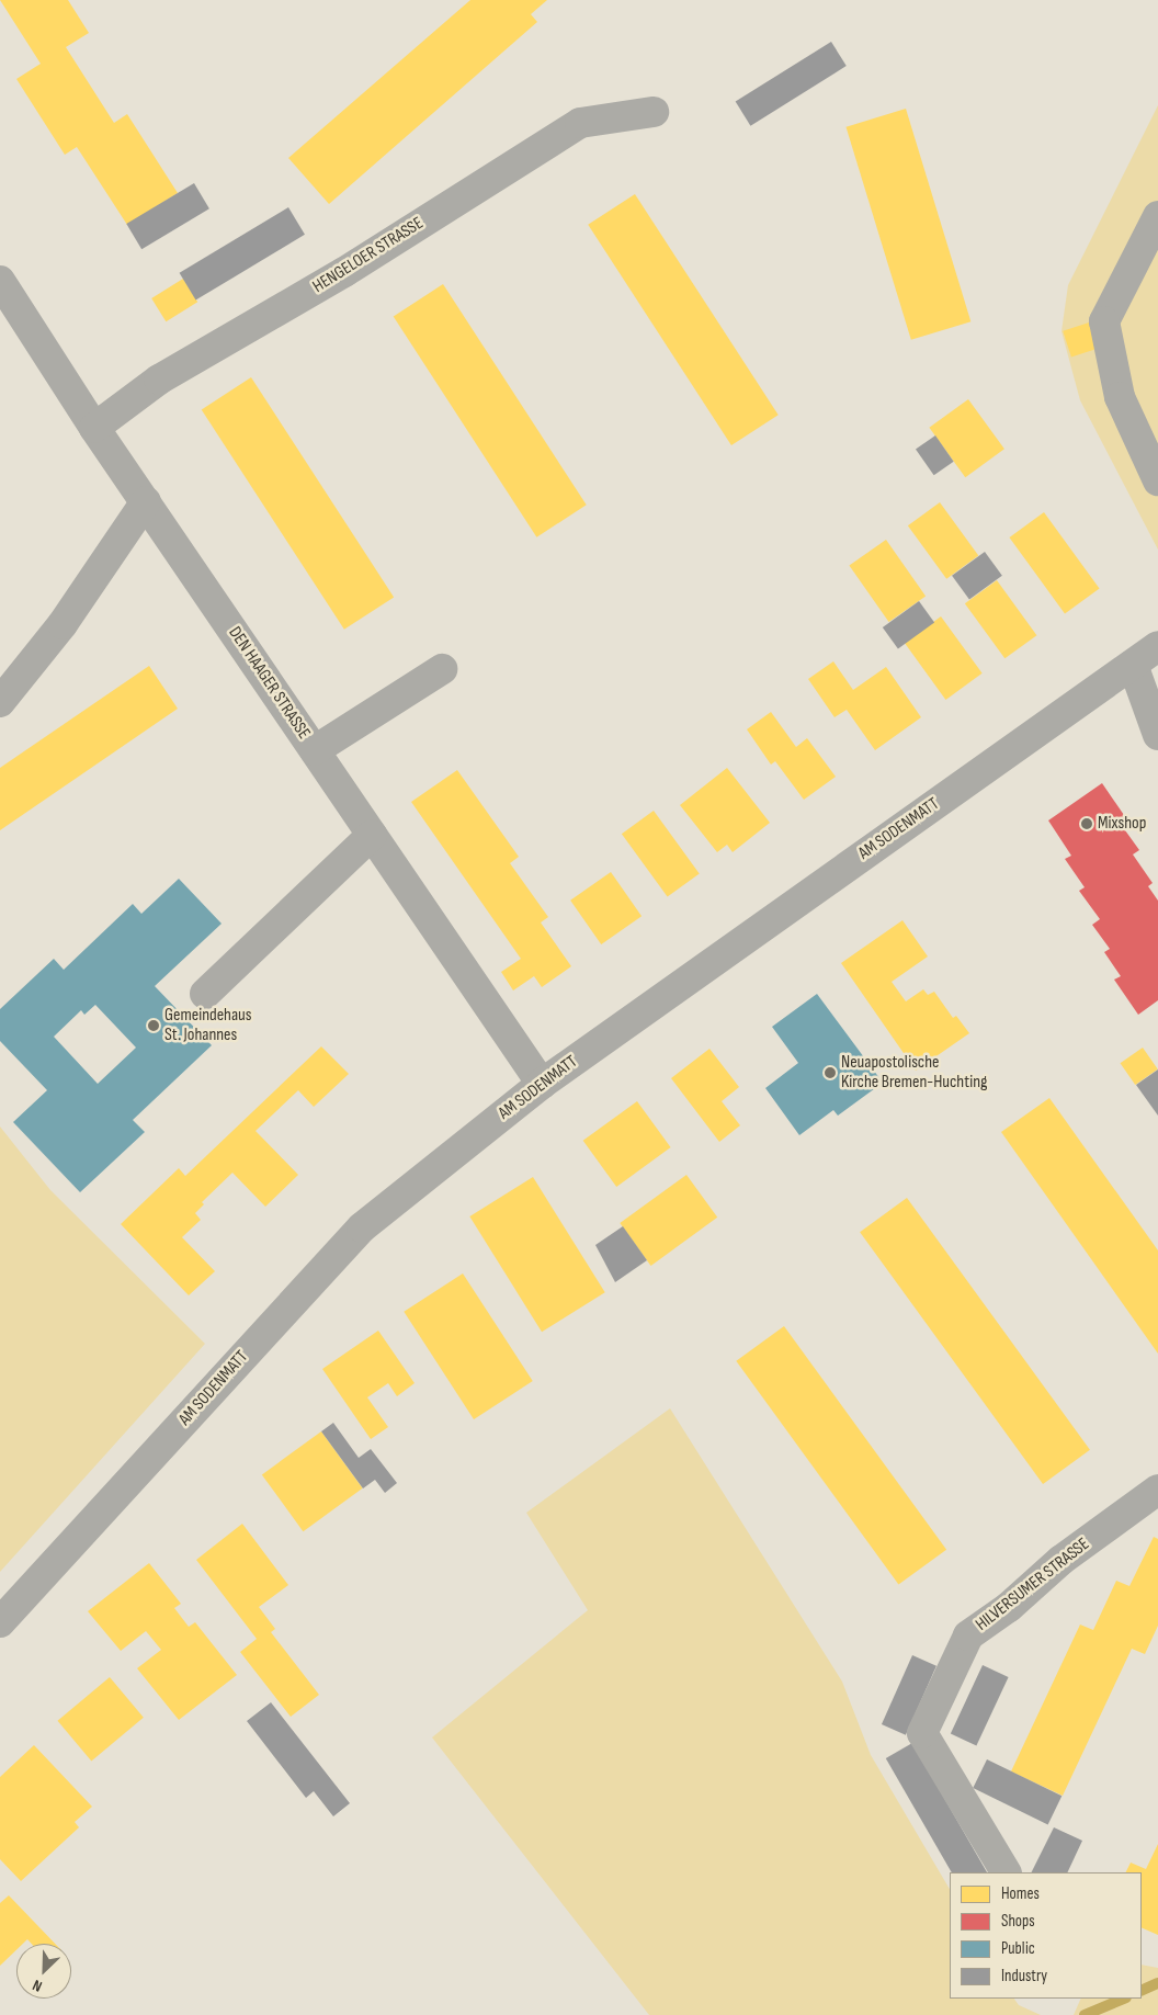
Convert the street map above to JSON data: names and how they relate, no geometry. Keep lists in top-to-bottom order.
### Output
{
  "streets": {
    "street": [
      "HENGELOER STRASSE",
      "DEN HAAGER STRASSE",
      "AM SODENMATT",
      "HILVERSUMER STRASSE"
    ]
  },
  "crossings": [
    ["HENGELOER STRASSE", "DEN HAAGER STRASSE"],
    ["DEN HAAGER STRASSE", "AM SODENMATT"]
  ],
  "places": ["Mixshop", "Gemeindehaus St. Johannes", "Neuapostolische Kirche Bremen-Huchting"],
  "legend": [
    "Homes",
    "Shops",
    "Public",
    "Industry"
  ],
  "north": "bottom left"
}
